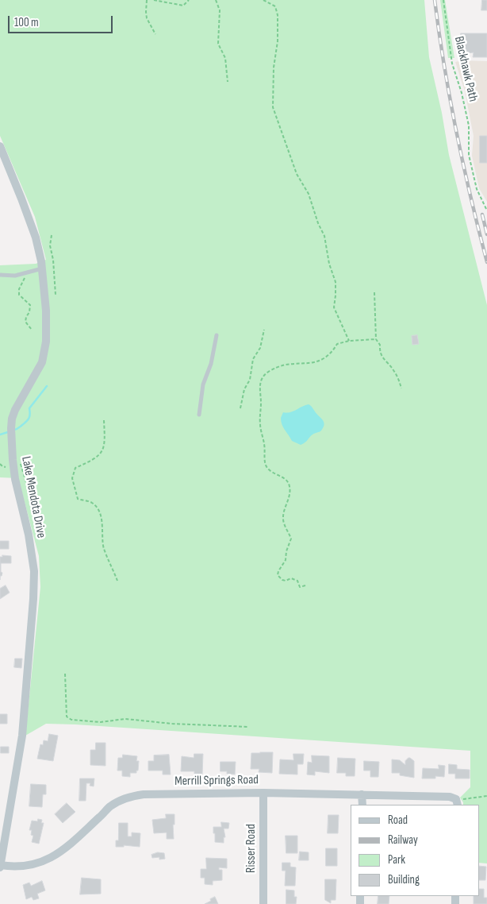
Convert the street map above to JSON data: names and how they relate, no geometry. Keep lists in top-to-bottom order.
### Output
{
  "streets": {
    "street": ["Lake Mendota Drive", "Merrill Springs Road", "Risser Road"],
    "path": ["Blackhawk Path"]
  },
  "crossings": [
    ["Lake Mendota Drive", "Merrill Springs Road"],
    ["Merrill Springs Road", "Risser Road"]
  ],
  "legend": [
    "Road",
    "Railway",
    "Park",
    "Building"
  ],
  "scale_bar": "100 m"
}
